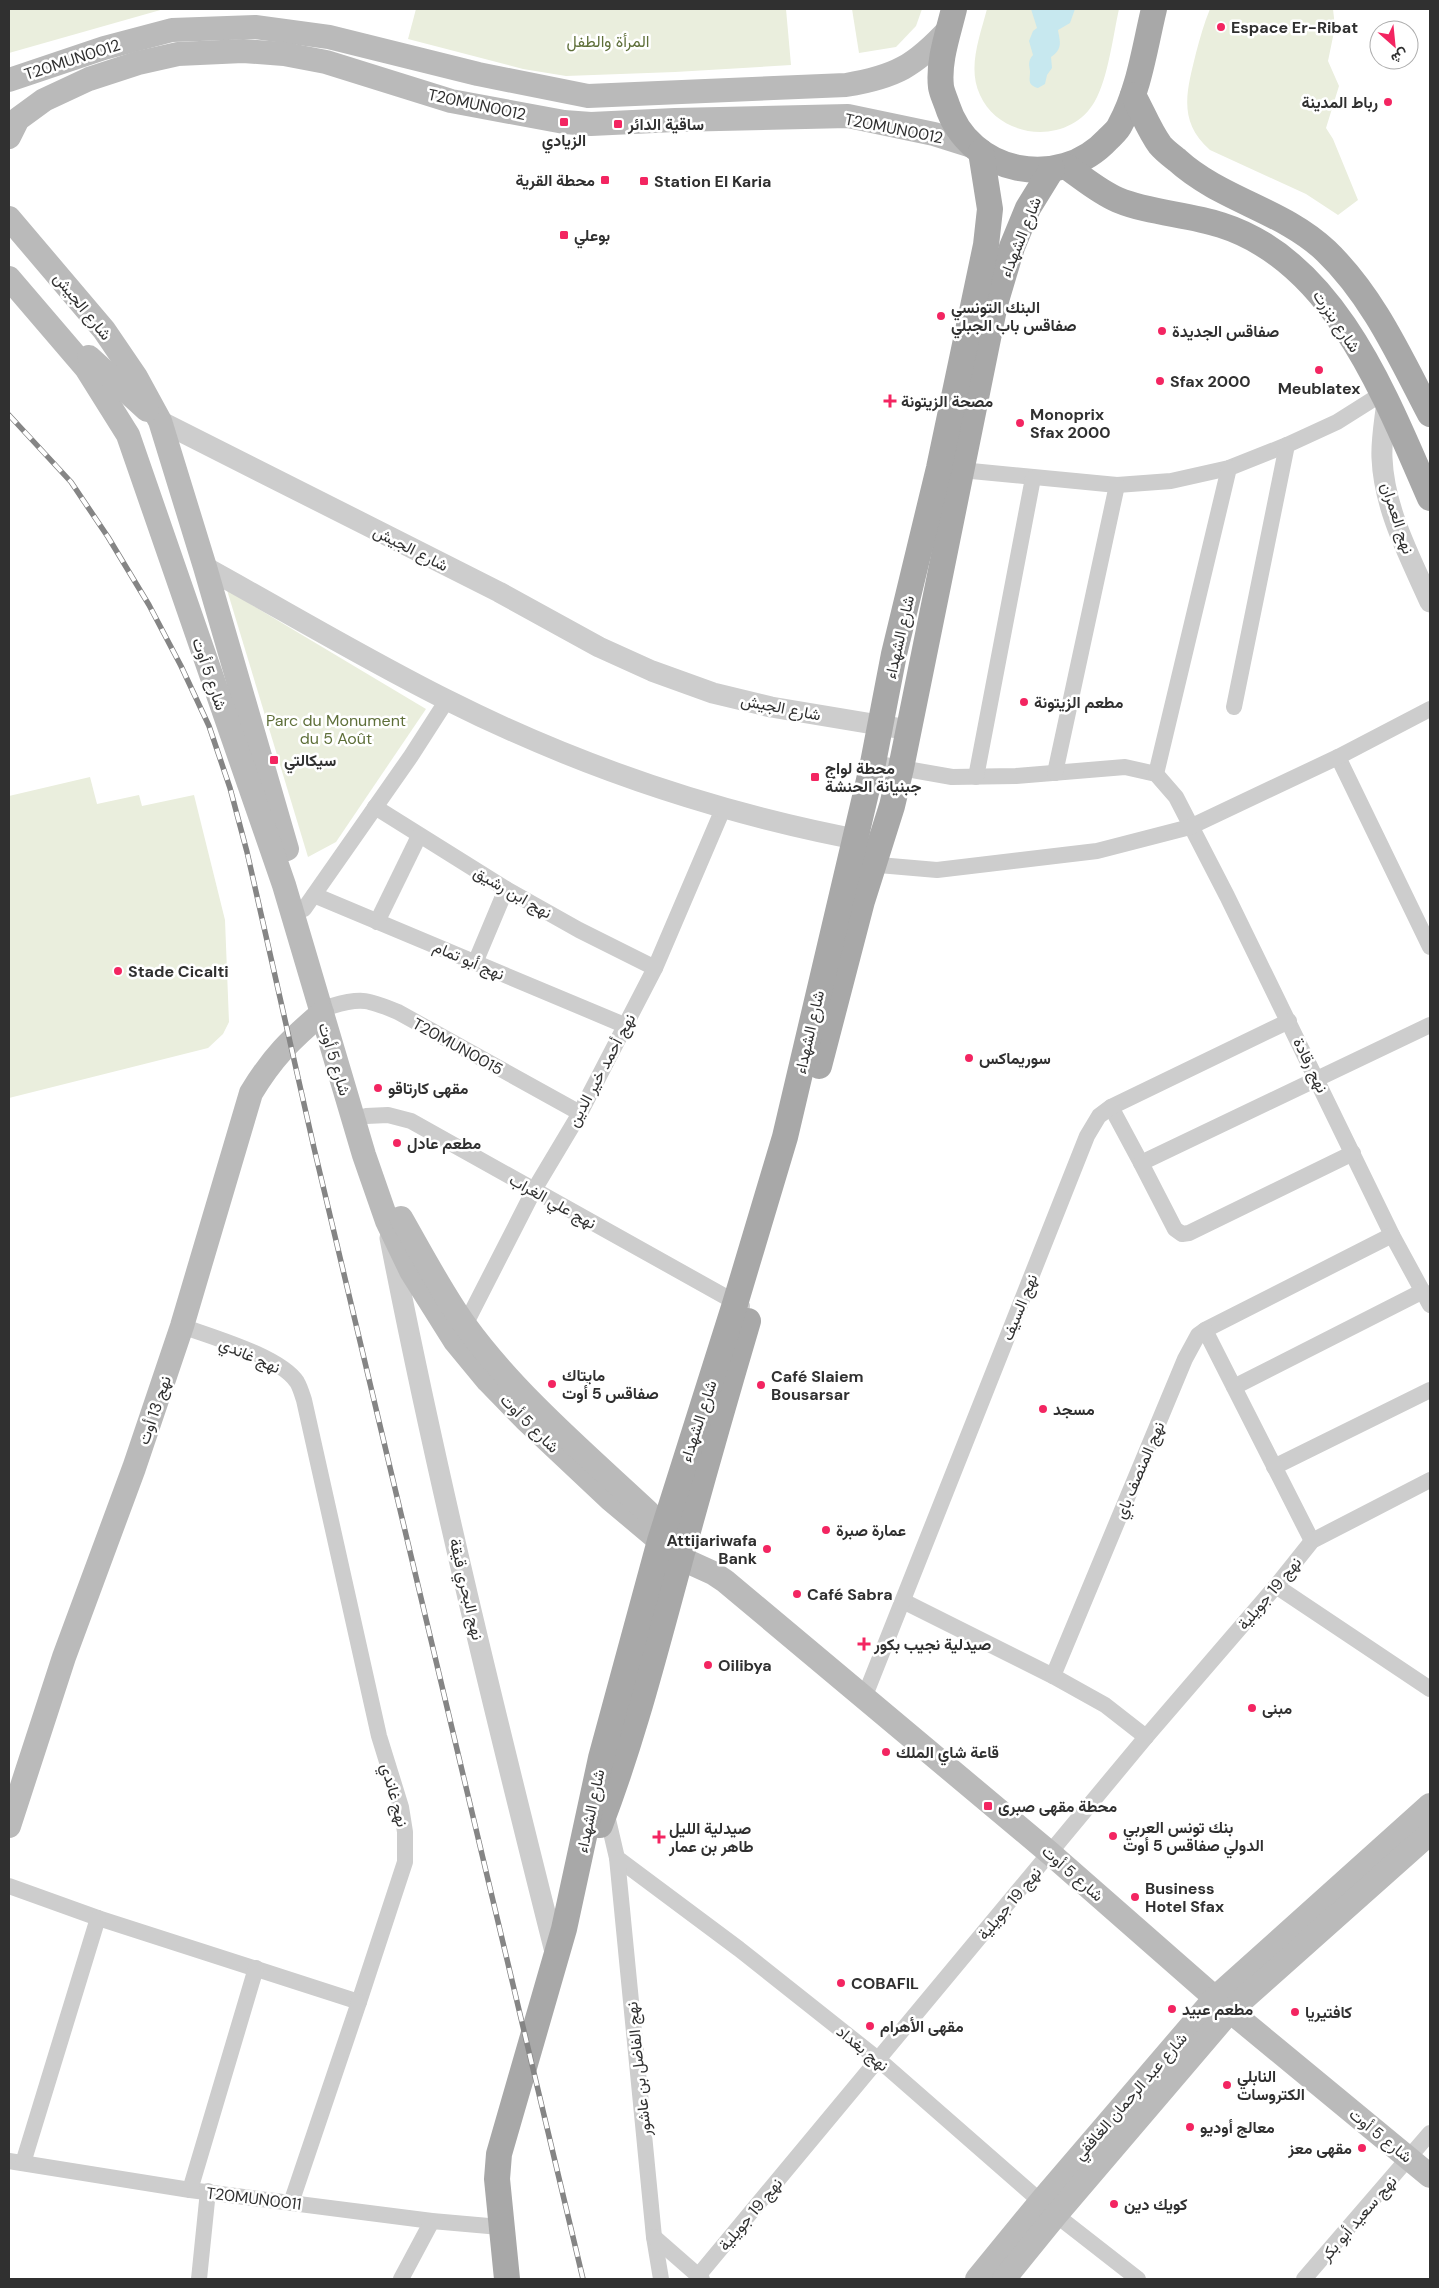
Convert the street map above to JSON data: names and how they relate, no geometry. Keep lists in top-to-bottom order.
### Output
{
  "streets": {
    "main road": [
      "T20MUN0012",
      "شارع الشهداء",
      "شارع الجيش",
      "شارع بنزرت",
      "شارع 5 أوت",
      "نهج 13 أوت",
      "شارع عبد الرحمان الغافقي"
    ],
    "street": [
      "نهج العمران",
      "نهج ابن رشيق",
      "نهج أبو تمام",
      "T20MUN0015",
      "نهج رقادة",
      "نهج أحمد خير الدين",
      "نهج علي الغراب",
      "نهج السيف",
      "نهج غاندي",
      "نهج المنصف باي",
      "نهج البحري قيقة",
      "نهج 19 جويلية",
      "نهج بغداد",
      "نهج الفاضل بن عاشور",
      "T20MUN0011",
      "نهج سعيد أبو بكر"
    ]
  },
  "crossings": [
    ["T20MUN0012", "شارع الشهداء"],
    ["شارع الشهداء", "شارع الجيش"],
    ["شارع الشهداء", "شارع بنزرت"],
    ["شارع الشهداء", "شارع 5 أوت"],
    ["شارع الشهداء", "نهج علي الغراب"],
    ["شارع الشهداء", "نهج البحري قيقة"],
    ["شارع الشهداء", "T20MUN0011"],
    ["شارع الجيش", "شارع 5 أوت"],
    ["شارع بنزرت", "نهج العمران"],
    ["شارع 5 أوت", "نهج أبو تمام"],
    ["شارع 5 أوت", "T20MUN0015"],
    ["شارع 5 أوت", "نهج أحمد خير الدين"],
    ["شارع 5 أوت", "نهج علي الغراب"],
    ["شارع 5 أوت", "نهج السيف"],
    ["شارع 5 أوت", "نهج 13 أوت"],
    ["شارع 5 أوت", "نهج البحري قيقة"],
    ["شارع 5 أوت", "نهج 19 جويلية"],
    ["شارع 5 أوت", "شارع عبد الرحمان الغافقي"],
    ["شارع 5 أوت", "نهج سعيد أبو بكر"],
    ["نهج ابن رشيق", "نهج أحمد خير الدين"],
    ["نهج أبو تمام", "نهج أحمد خير الدين"],
    ["T20MUN0015", "نهج أحمد خير الدين"],
    ["T20MUN0015", "نهج 13 أوت"],
    ["نهج رقادة", "نهج السيف"],
    ["نهج أحمد خير الدين", "نهج علي الغراب"],
    ["نهج غاندي", "نهج 13 أوت"],
    ["نهج غاندي", "T20MUN0011"],
    ["نهج 19 جويلية", "نهج بغداد"],
    ["نهج بغداد", "نهج الفاضل بن عاشور"],
    ["نهج بغداد", "شارع عبد الرحمان الغافقي"]
  ],
  "parks": ["المرأة والطفل", "Parc du Monument du 5 Août"],
  "places": {
    "other": [
      "Espace Er-Ribat",
      "رباط المدينة",
      "البنك التونسي صفاقس باب الجبلي",
      "صفاقس الجديدة",
      "Meublatex",
      "Sfax 2000",
      "Monoprix Sfax 2000",
      "مطعم الزيتونة",
      "Stade Cicalti",
      "سوريماكس",
      "مقهى كارتاقو",
      "مطعم عادل",
      "مايتاك صفاقس 5 أوت",
      "Café Slaiem Bousarsar",
      "مسجد",
      "عمارة صبرة",
      "Attijariwafa Bank",
      "Café Sabra",
      "Oilibya",
      "مبنى",
      "قاعة شاي الملك",
      "بنك تونس العربي الدولي صفاقس 5 أوت",
      "Business Hotel Sfax",
      "COBAFIL",
      "مطعم عبيد",
      "كافتيريا",
      "مقهى الأهرام",
      "النابلي الكتروسات",
      "معالج أوديو",
      "مقهى معز",
      "كويك دين"
    ],
    "transit": [
      "الزيادي",
      "ساقية الدائر",
      "محطة القرية",
      "Station El Karia",
      "بوعلي",
      "سيكالتي",
      "محطة لواج جبنيانة الحنشة",
      "محطة مقهى صبرى"
    ],
    "health": ["مصحة الزيتونة", "صيدلية نجيب بكور", "صيدلية الليل طاهر بن عمار"]
  },
  "north": "bottom right"
}
